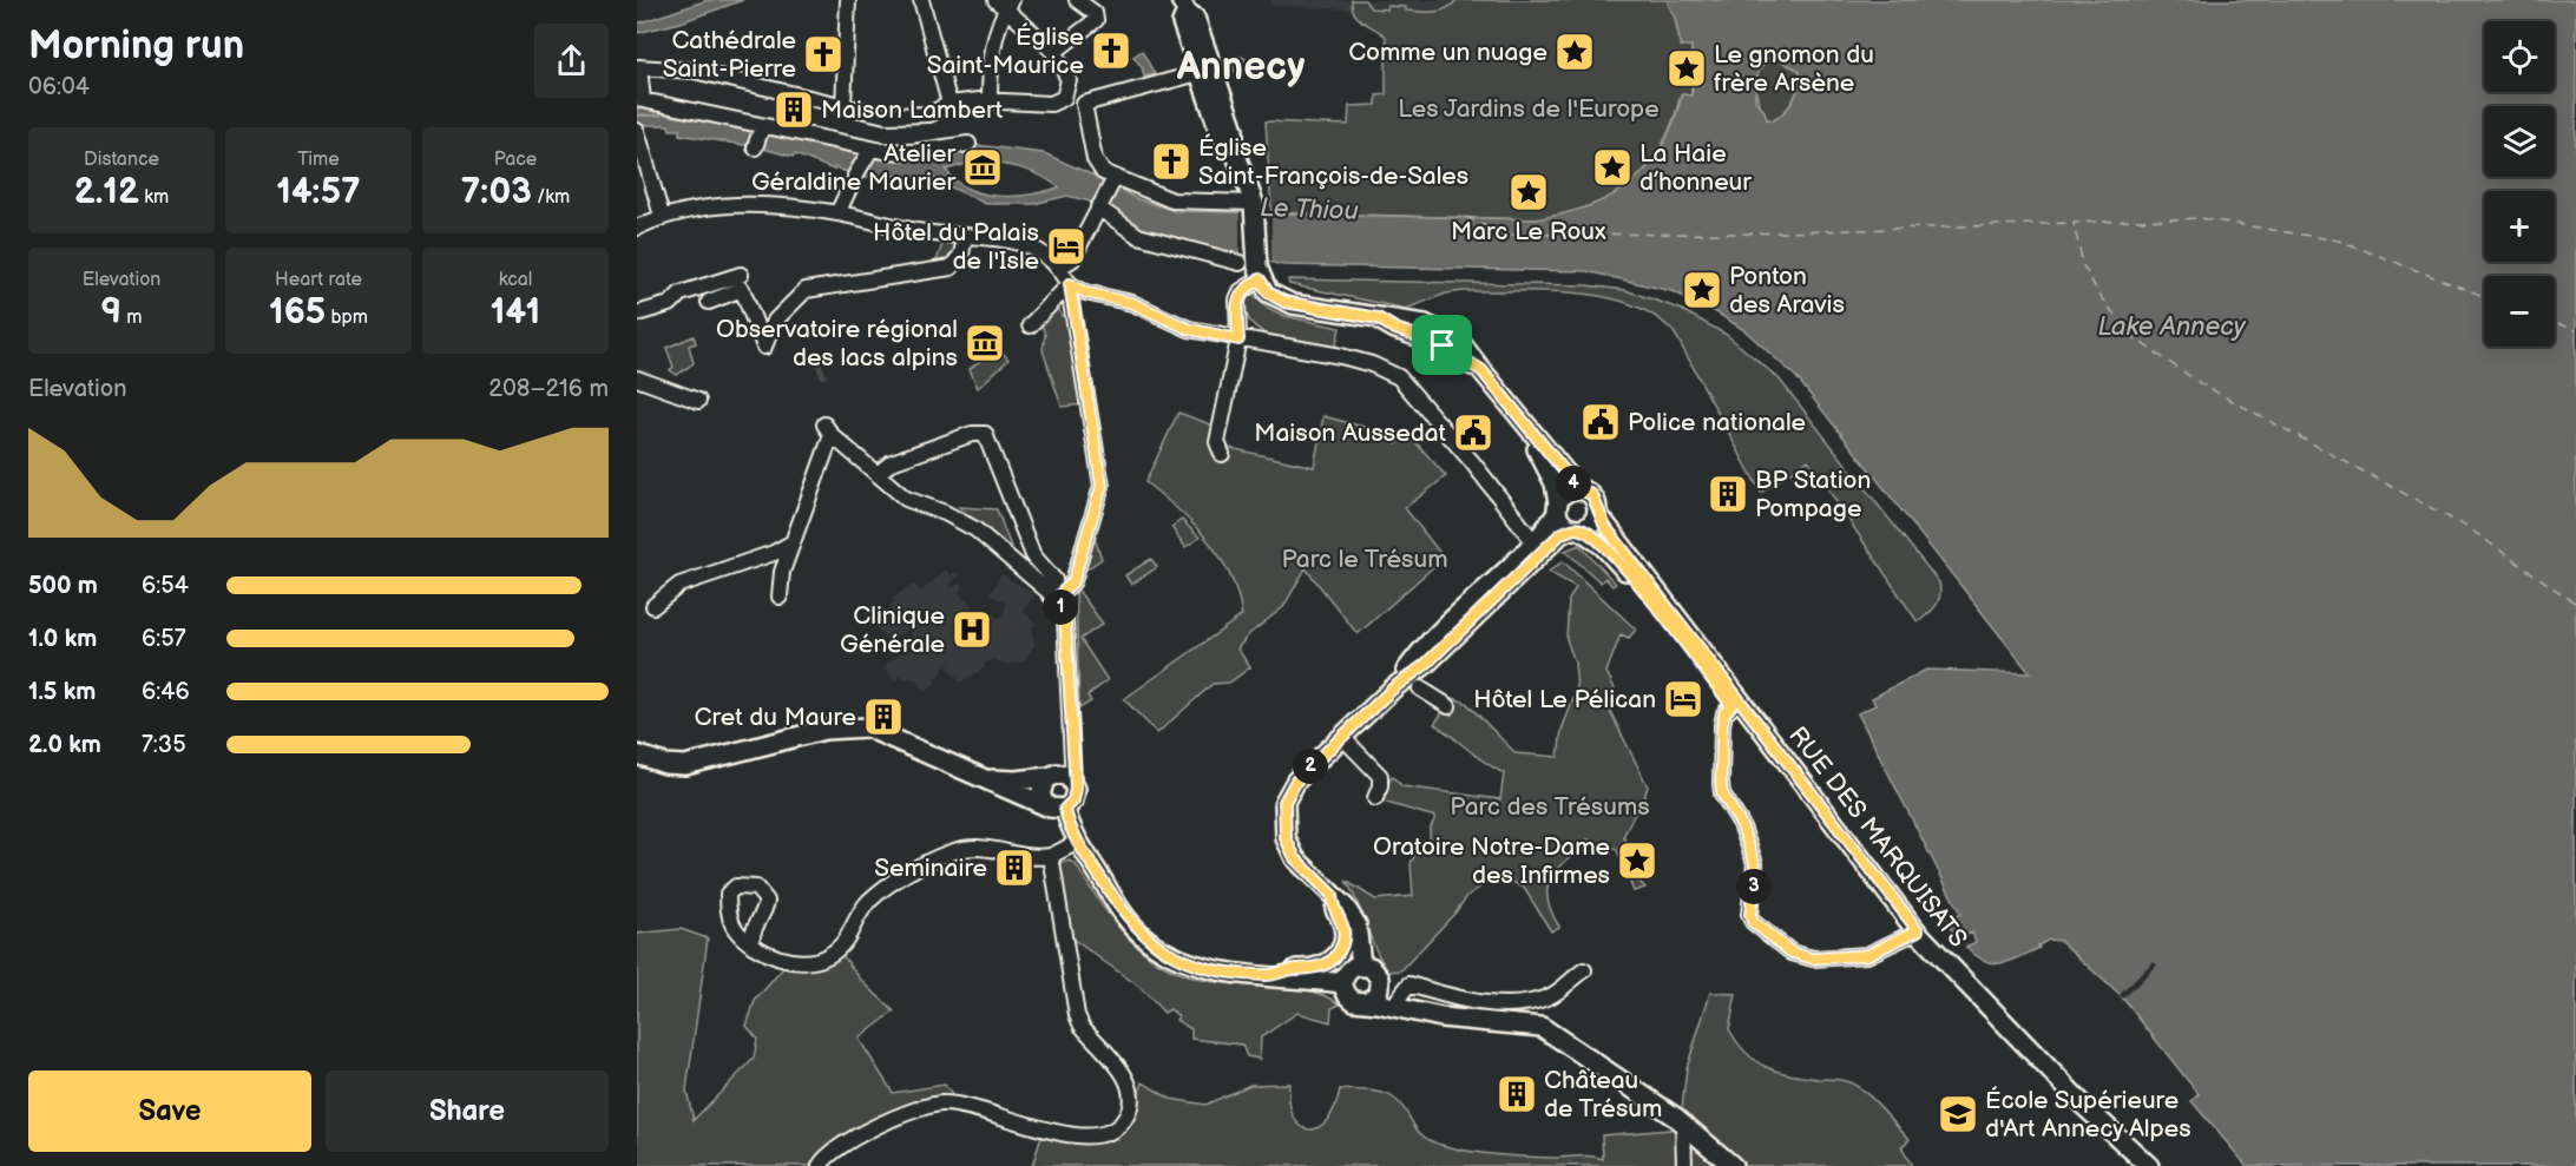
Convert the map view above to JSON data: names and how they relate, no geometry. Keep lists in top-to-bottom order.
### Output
{
  "streets": {
    "main road": ["RUE DES MARQUISATS"]
  },
  "districts": ["Annecy"],
  "water": ["Le Thiou", "Lake Annecy"],
  "parks": ["Les Jardins de l'Europe", "Parc le Trésum", "Parc des Trésums"],
  "places": {
    "church": ["Église Saint-Maurice", "Cathédrale Saint-Pierre", "Église Saint-François-de-Sales"],
    "place": [
      "Comme un nuage",
      "Le gnomon du frère Arsène",
      "La Haie d’honneur",
      "Marc Le Roux",
      "Ponton des Aravis",
      "Oratoire Notre-Dame des Infirmes"
    ],
    "building": [
      "Maison Lambert",
      "BP Station Pompage",
      "Cret du Maure",
      "Seminaire",
      "Château de Trésum"
    ],
    "museum": ["Atelier Géraldine Maurier", "Observatoire régional des lacs alpins"],
    "hotel": ["Hôtel du Palais de l'Isle", "Hôtel Le Pélican"],
    "public building": ["Police nationale", "Maison Aussedat"],
    "hospital": ["Clinique Générale"],
    "school or university": ["École Supérieure d'Art Annecy Alpes"]
  },
  "page": {
    "heading": ["Morning run", "06:04"],
    "map_buttons": ["+", "−"],
    "stats": [
      ["Distance", "2.12 km"],
      ["Time", "14:57"],
      ["Pace", "7:03 /km"],
      ["Elevation", "9 m"],
      ["Heart rate", "165 bpm"],
      ["kcal", "141"]
    ],
    "chart": ["Elevation", "208–216 m"],
    "pins": [
      "4",
      "1",
      "2",
      "3"
    ],
    "list": [
      {
        "name": "500 m",
        "note": "6:54"
      },
      {
        "name": "1.0 km",
        "note": "6:57"
      },
      {
        "name": "1.5 km",
        "note": "6:46"
      },
      {
        "name": "2.0 km",
        "note": "7:35"
      }
    ],
    "buttons": ["Save", "Share"]
  }
}
